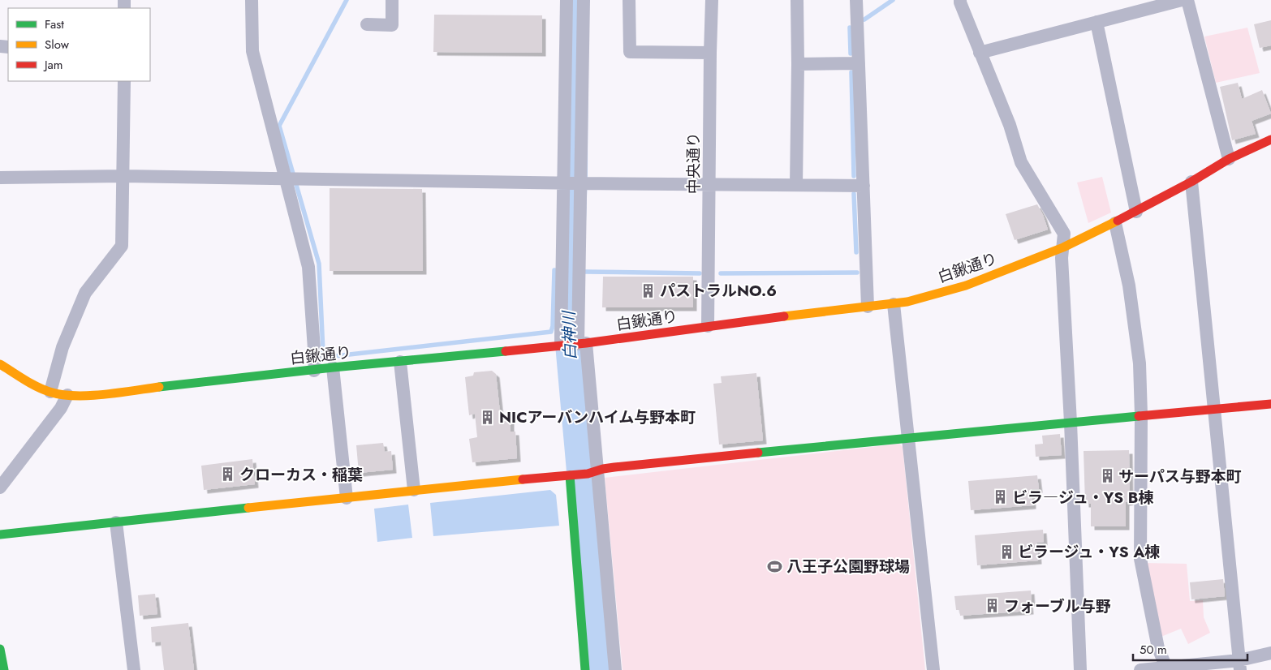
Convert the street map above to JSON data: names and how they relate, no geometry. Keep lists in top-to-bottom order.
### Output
{
  "streets": {
    "street": ["中央通り", "白鍬通り"]
  },
  "crossings": [
    ["中央通り", "白鍬通り"]
  ],
  "water": ["白神川"],
  "places": {
    "building": [
      "パストラルNO.6",
      "NICアーバンハイム与野本町",
      "クローカス・稲葉",
      "サーパス与野本町",
      "ビラ―ジュ・YS B棟",
      "ビラージュ・YS A棟",
      "フォーブル与野"
    ],
    "sports": ["八王子公園野球場"]
  },
  "legend": ["Fast", "Slow", "Jam"],
  "scale_bar": "50 m"
}
